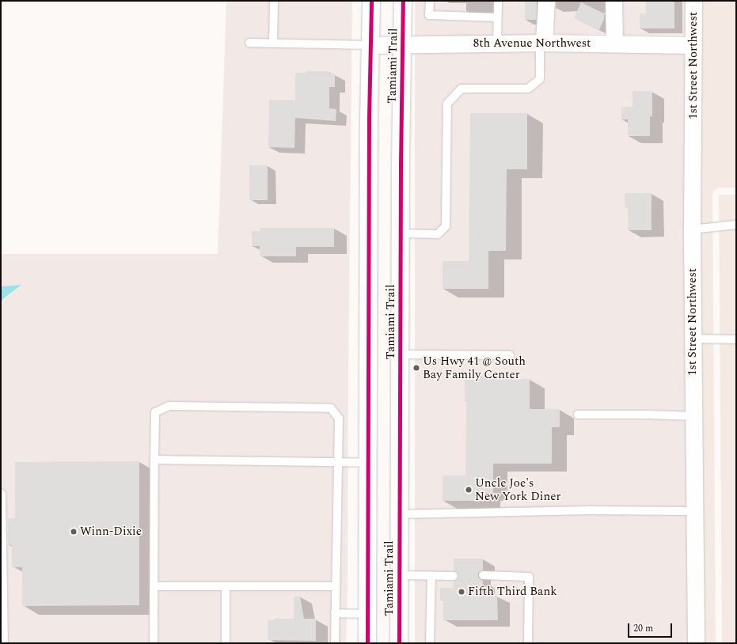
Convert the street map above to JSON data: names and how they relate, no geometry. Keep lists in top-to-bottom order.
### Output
{
  "streets": {
    "main road": ["Tamiami Trail"],
    "street": ["8th Avenue Northwest", "1st Street Northwest"]
  },
  "crossings": [
    ["8th Avenue Northwest", "Tamiami Trail"],
    ["8th Avenue Northwest", "1st Street Northwest"]
  ],
  "places": [
    "Us Hwy 41 @ South Bay Family Center",
    "Uncle Joe's New York Diner",
    "Winn-Dixie",
    "Fifth Third Bank"
  ],
  "scale_bar": "20 m"
}
